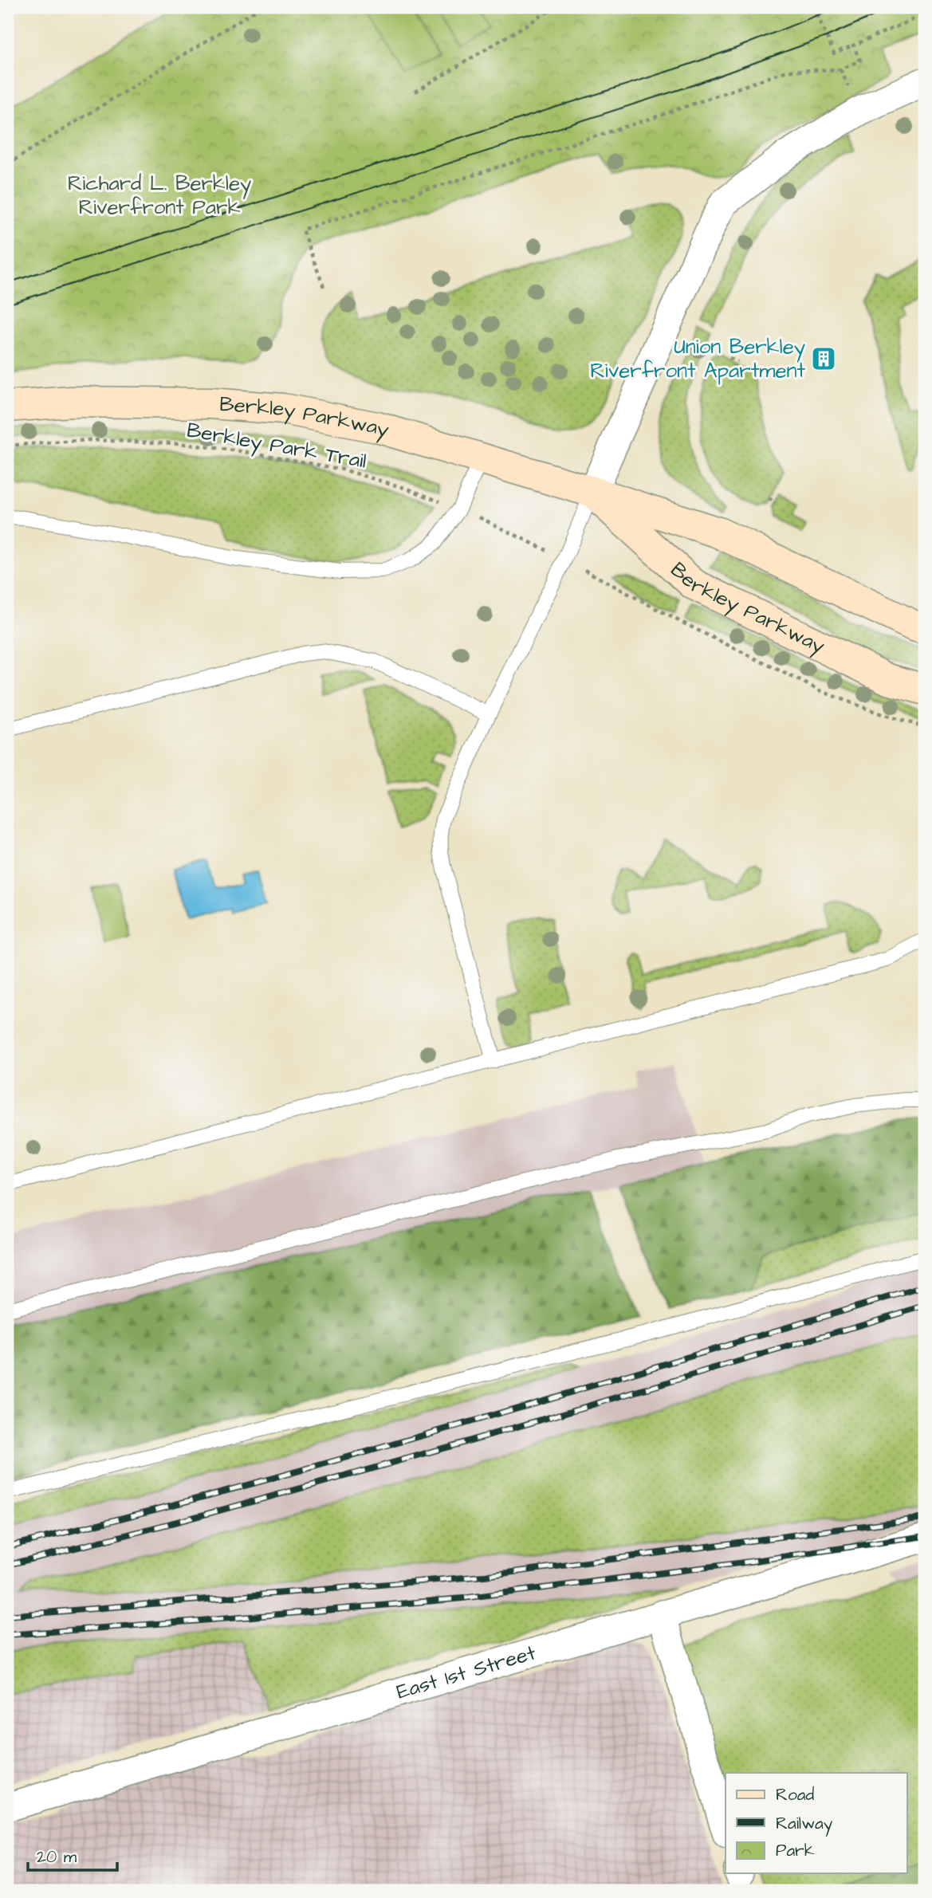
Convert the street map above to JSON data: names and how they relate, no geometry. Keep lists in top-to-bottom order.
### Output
{
  "streets": {
    "main road": ["Berkley Parkway"],
    "street": ["East 1st Street"],
    "path": ["Berkley Park Trail"]
  },
  "parks": ["Richard L. Berkley Riverfront Park"],
  "places": {
    "building": ["Union Berkley Riverfront Apartment"]
  },
  "legend": ["Road", "Railway", "Park"],
  "scale_bar": "20 m"
}
